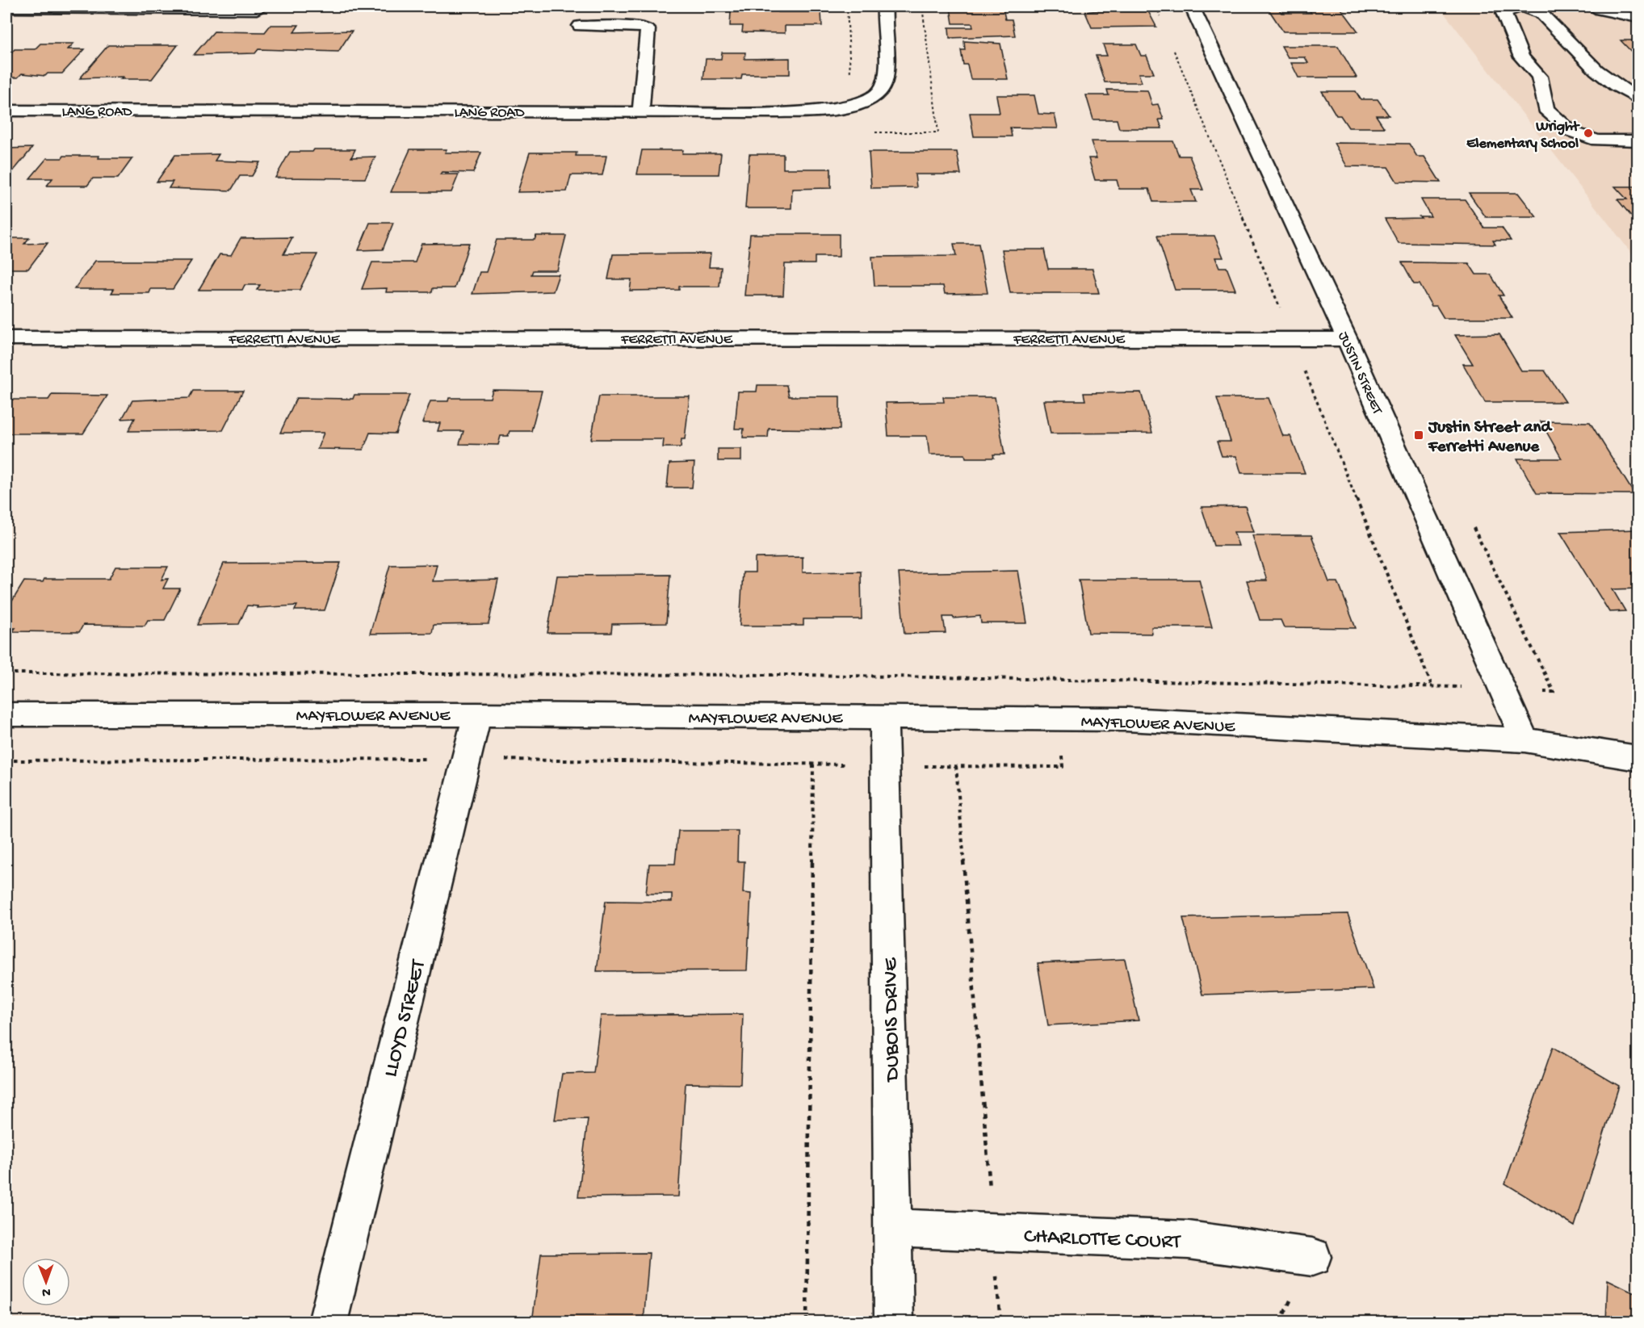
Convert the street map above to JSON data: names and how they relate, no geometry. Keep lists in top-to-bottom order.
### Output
{
  "streets": {
    "street": [
      "LANG ROAD",
      "FERRETTI AVENUE",
      "JUSTIN STREET",
      "MAYFLOWER AVENUE",
      "LLOYD STREET",
      "DUBOIS DRIVE",
      "CHARLOTTE COURT"
    ]
  },
  "crossings": [
    ["FERRETTI AVENUE", "JUSTIN STREET"],
    ["JUSTIN STREET", "MAYFLOWER AVENUE"],
    ["MAYFLOWER AVENUE", "LLOYD STREET"],
    ["MAYFLOWER AVENUE", "DUBOIS DRIVE"],
    ["DUBOIS DRIVE", "CHARLOTTE COURT"]
  ],
  "places": {
    "other": ["Wright Elementary School"],
    "transit": ["Justin Street and Ferretti Avenue"]
  },
  "north": "bottom"
}
